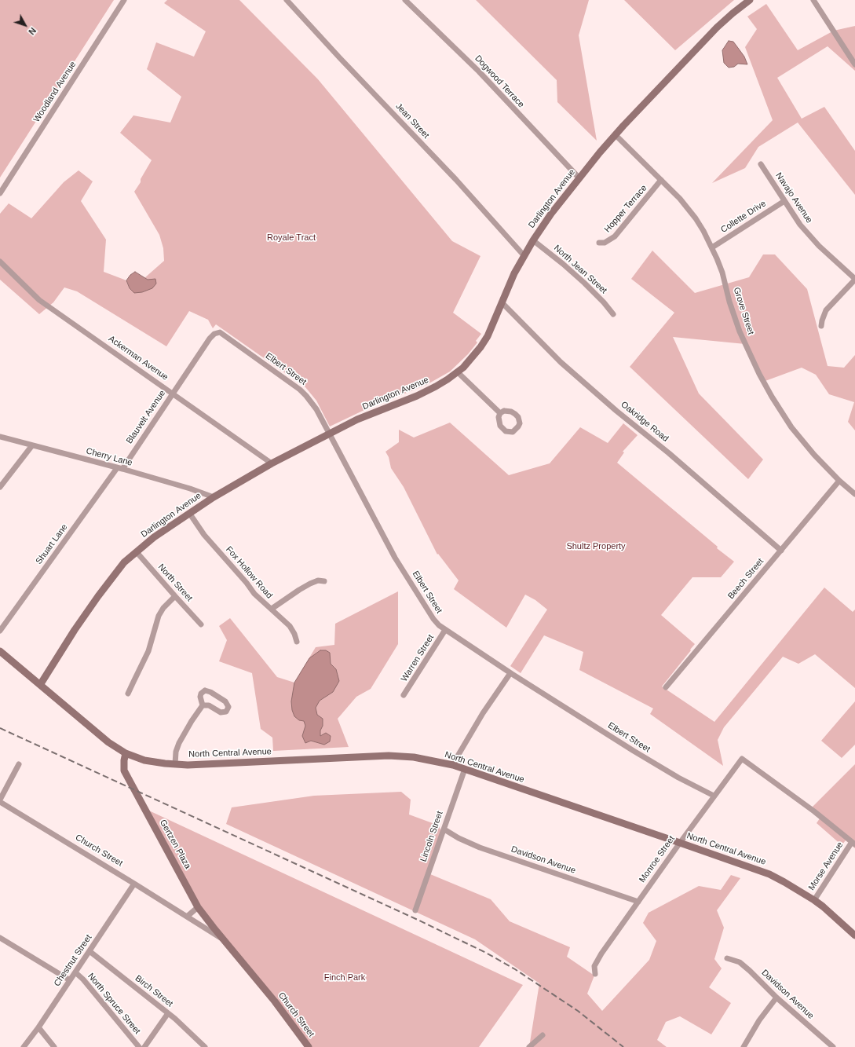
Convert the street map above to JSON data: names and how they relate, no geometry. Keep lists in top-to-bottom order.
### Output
{
  "streets": {
    "main road": [
      "Darlington Avenue",
      "North Central Avenue",
      "Gertzen Plaza",
      "Church Street"
    ],
    "street": [
      "Dogwood Terrace",
      "Woodland Avenue",
      "Jean Street",
      "Navajo Avenue",
      "Hopper Terrace",
      "Collette Drive",
      "North Jean Street",
      "Grove Street",
      "Ackerman Avenue",
      "Elbert Street",
      "Blauvelt Avenue",
      "Oakridge Road",
      "Cherry Lane",
      "Shuart Lane",
      "Fox Hollow Road",
      "Beech Street",
      "North Street",
      "Warren Street",
      "Lincoln Street",
      "Monroe Street",
      "Davidson Avenue",
      "Morse Avenue",
      "Chestnut Street",
      "Birch Street",
      "North Spruce Street"
    ]
  },
  "crossings": [
    ["Dogwood Terrace", "Darlington Avenue"],
    ["Jean Street", "Darlington Avenue"],
    ["Navajo Avenue", "Collette Drive"],
    ["Darlington Avenue", "North Jean Street"],
    ["Darlington Avenue", "Grove Street"],
    ["Darlington Avenue", "Ackerman Avenue"],
    ["Darlington Avenue", "Elbert Street"],
    ["Darlington Avenue", "Oakridge Road"],
    ["Darlington Avenue", "Cherry Lane"],
    ["Darlington Avenue", "Fox Hollow Road"],
    ["Darlington Avenue", "North Street"],
    ["Darlington Avenue", "North Central Avenue"],
    ["Hopper Terrace", "Grove Street"],
    ["Collette Drive", "Grove Street"],
    ["Grove Street", "Beech Street"],
    ["Ackerman Avenue", "Blauvelt Avenue"],
    ["Elbert Street", "Blauvelt Avenue"],
    ["Elbert Street", "Warren Street"],
    ["Elbert Street", "Monroe Street"],
    ["Blauvelt Avenue", "Cherry Lane"],
    ["Blauvelt Avenue", "Shuart Lane"],
    ["Oakridge Road", "Beech Street"],
    ["Cherry Lane", "Shuart Lane"],
    ["North Central Avenue", "Lincoln Street"],
    ["North Central Avenue", "Gertzen Plaza"],
    ["North Central Avenue", "Monroe Street"],
    ["North Central Avenue", "Morse Avenue"],
    ["Lincoln Street", "Davidson Avenue"],
    ["Gertzen Plaza", "Church Street"],
    ["Church Street", "Chestnut Street"],
    ["Monroe Street", "Davidson Avenue"],
    ["Monroe Street", "Morse Avenue"],
    ["Chestnut Street", "Birch Street"],
    ["Chestnut Street", "North Spruce Street"]
  ],
  "parks": ["Royale Tract", "Shultz Property", "Finch Park"],
  "north": "bottom right"
}
